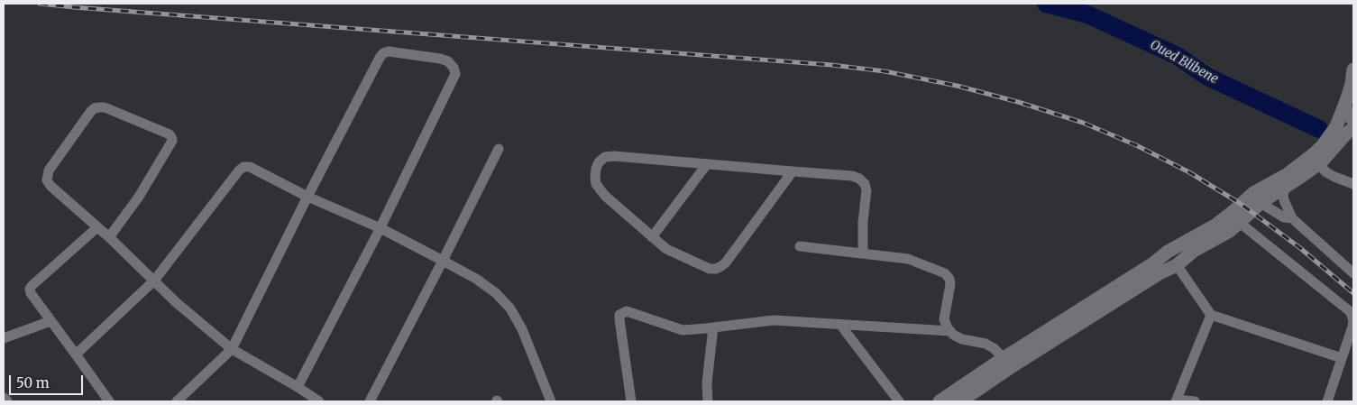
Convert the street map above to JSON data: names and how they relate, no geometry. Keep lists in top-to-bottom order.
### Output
{
  "water": ["Oued Blibene"],
  "scale_bar": "50 m"
}
